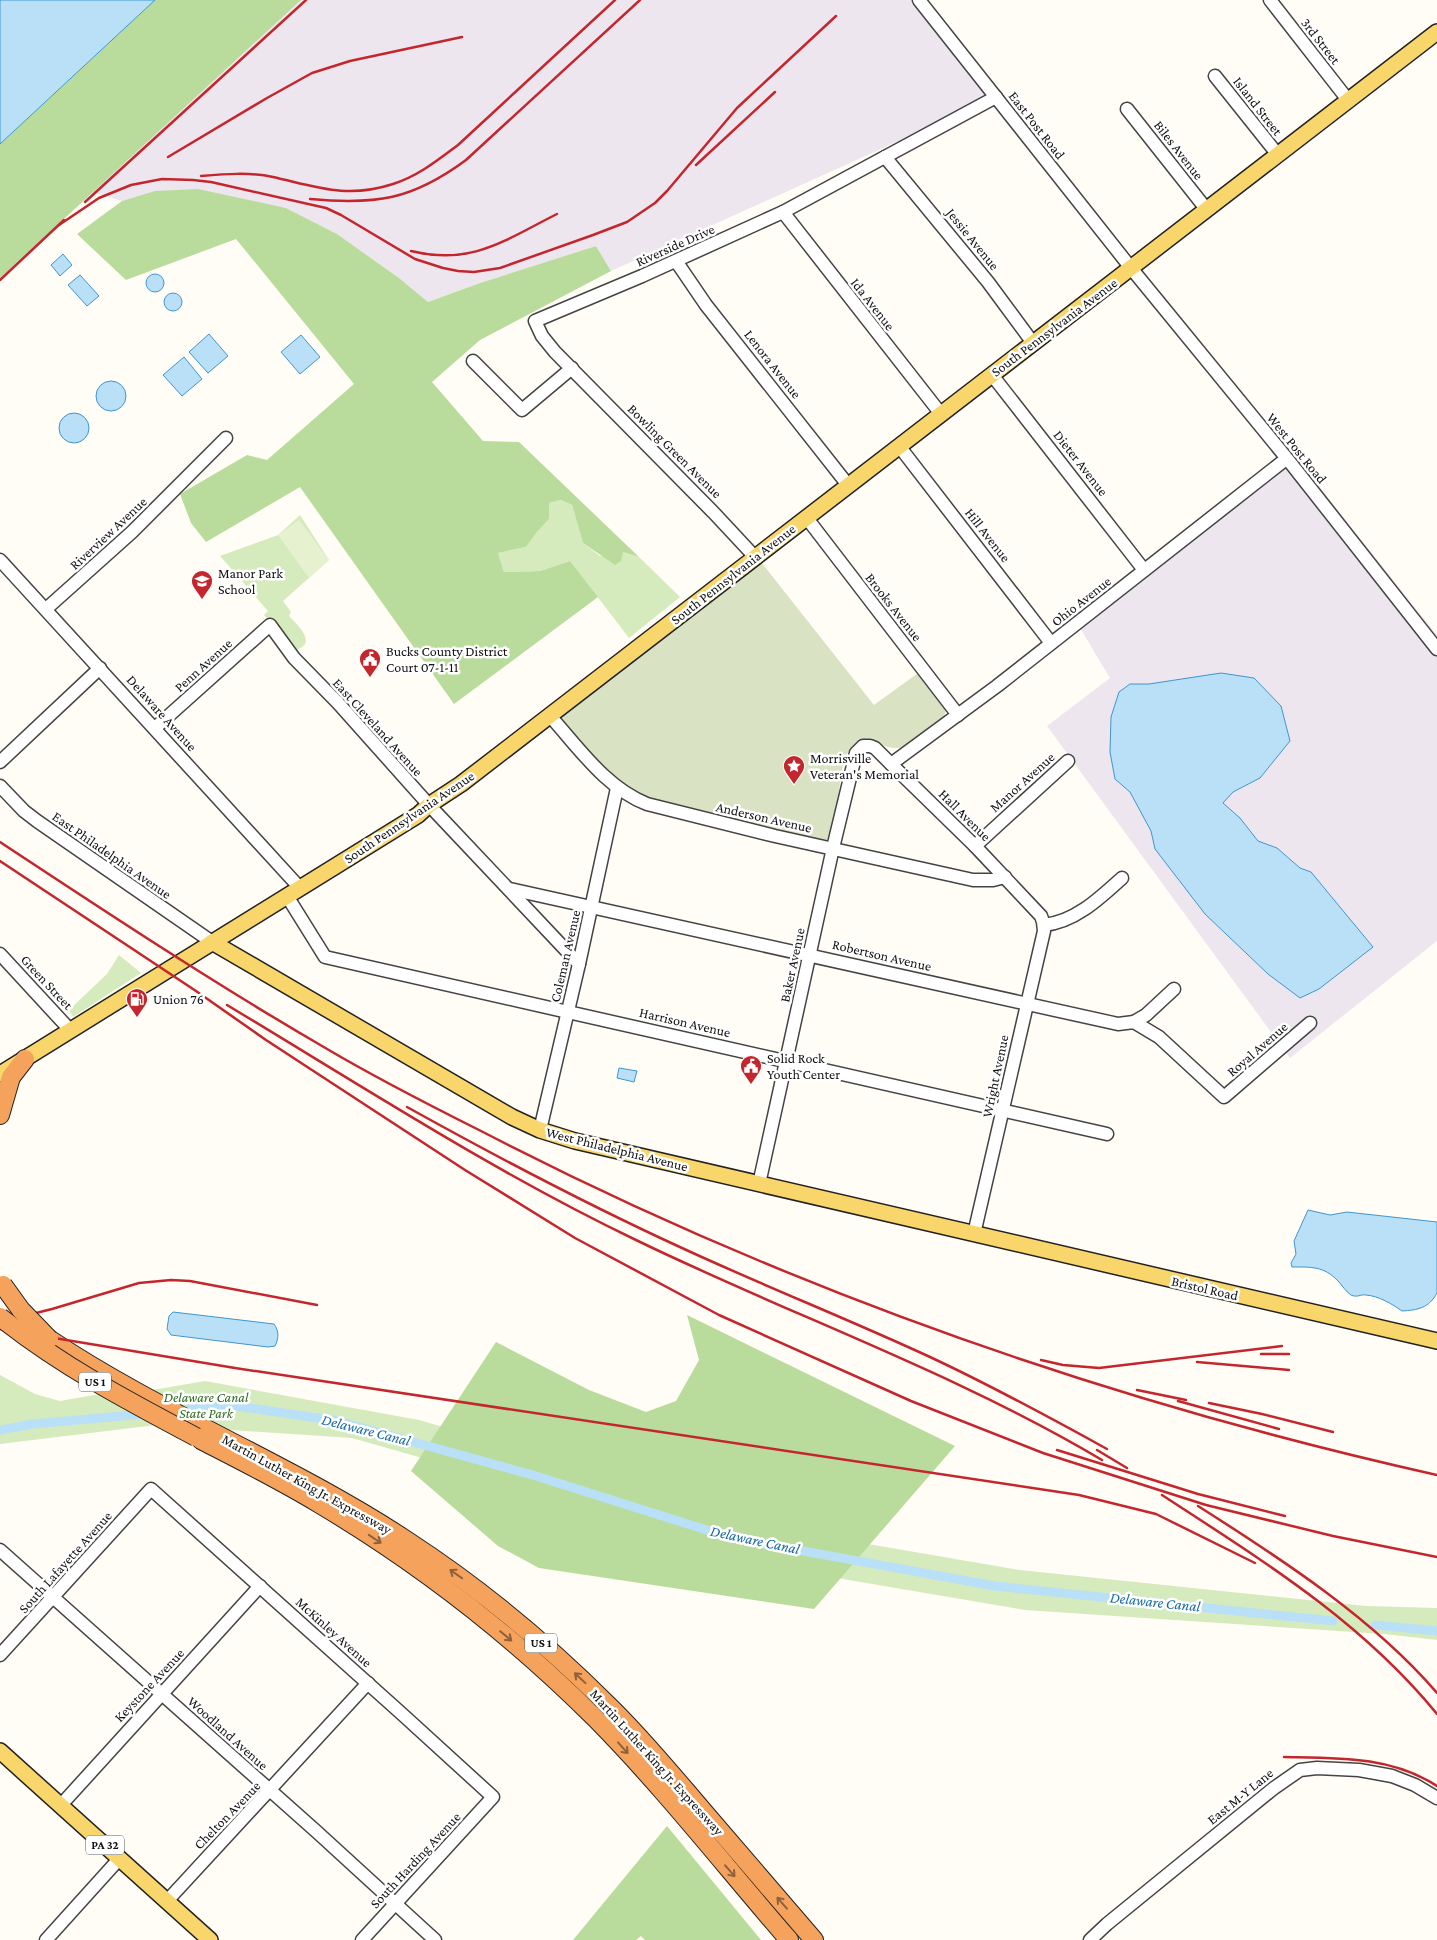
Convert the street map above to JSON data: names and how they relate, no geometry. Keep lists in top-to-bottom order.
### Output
{
  "streets": {
    "highway": ["US 1", "Martin Luther King Jr. Expressway"],
    "main road": [
      "South Pennsylvania Avenue",
      "West Philadelphia Avenue",
      "Bristol Road",
      "PA 32"
    ],
    "street": [
      "3rd Street",
      "Island Street",
      "East Post Road",
      "Biles Avenue",
      "Jessie Avenue",
      "Riverside Drive",
      "Ida Avenue",
      "Lenora Avenue",
      "West Post Road",
      "Bowling Green Avenue",
      "Dieter Avenue",
      "Riverview Avenue",
      "Hill Avenue",
      "Ohio Avenue",
      "Brooks Avenue",
      "Penn Avenue",
      "Delaware Avenue",
      "East Cleveland Avenue",
      "Manor Avenue",
      "Hall Avenue",
      "Anderson Avenue",
      "East Philadelphia Avenue",
      "Robertson Avenue",
      "Coleman Avenue",
      "Baker Avenue",
      "Green Street",
      "Harrison Avenue",
      "Royal Avenue",
      "Wright Avenue",
      "South Lafayette Avenue",
      "McKinley Avenue",
      "Keystone Avenue",
      "Woodland Avenue",
      "East M-Y Lane",
      "Chelton Avenue",
      "South Harding Avenue"
    ]
  },
  "crossings": [
    ["3rd Street", "South Pennsylvania Avenue"],
    ["Island Street", "South Pennsylvania Avenue"],
    ["East Post Road", "Riverside Drive"],
    ["East Post Road", "South Pennsylvania Avenue"],
    ["East Post Road", "West Post Road"],
    ["Biles Avenue", "South Pennsylvania Avenue"],
    ["Jessie Avenue", "Riverside Drive"],
    ["Jessie Avenue", "South Pennsylvania Avenue"],
    ["Riverside Drive", "Ida Avenue"],
    ["Riverside Drive", "Lenora Avenue"],
    ["Riverside Drive", "Bowling Green Avenue"],
    ["Ida Avenue", "South Pennsylvania Avenue"],
    ["South Pennsylvania Avenue", "Lenora Avenue"],
    ["South Pennsylvania Avenue", "West Post Road"],
    ["South Pennsylvania Avenue", "Bowling Green Avenue"],
    ["South Pennsylvania Avenue", "Dieter Avenue"],
    ["South Pennsylvania Avenue", "Hill Avenue"],
    ["South Pennsylvania Avenue", "Brooks Avenue"],
    ["South Pennsylvania Avenue", "Delaware Avenue"],
    ["South Pennsylvania Avenue", "East Cleveland Avenue"],
    ["South Pennsylvania Avenue", "Anderson Avenue"],
    ["South Pennsylvania Avenue", "East Philadelphia Avenue"],
    ["South Pennsylvania Avenue", "Green Street"],
    ["South Pennsylvania Avenue", "Harrison Avenue"],
    ["South Pennsylvania Avenue", "West Philadelphia Avenue"],
    ["West Post Road", "Ohio Avenue"],
    ["Dieter Avenue", "Ohio Avenue"],
    ["Riverview Avenue", "Delaware Avenue"],
    ["Hill Avenue", "Ohio Avenue"],
    ["Ohio Avenue", "Brooks Avenue"],
    ["Ohio Avenue", "Hall Avenue"],
    ["Penn Avenue", "Delaware Avenue"],
    ["Penn Avenue", "East Cleveland Avenue"],
    ["East Cleveland Avenue", "Robertson Avenue"],
    ["East Cleveland Avenue", "Coleman Avenue"],
    ["Manor Avenue", "Hall Avenue"],
    ["Hall Avenue", "Anderson Avenue"],
    ["Hall Avenue", "Baker Avenue"],
    ["Hall Avenue", "Wright Avenue"],
    ["Anderson Avenue", "Coleman Avenue"],
    ["Anderson Avenue", "Baker Avenue"],
    ["East Philadelphia Avenue", "West Philadelphia Avenue"],
    ["Robertson Avenue", "Coleman Avenue"],
    ["Robertson Avenue", "Baker Avenue"],
    ["Robertson Avenue", "Royal Avenue"],
    ["Robertson Avenue", "Wright Avenue"],
    ["Coleman Avenue", "Harrison Avenue"],
    ["Coleman Avenue", "West Philadelphia Avenue"],
    ["Baker Avenue", "Harrison Avenue"],
    ["Baker Avenue", "West Philadelphia Avenue"],
    ["Harrison Avenue", "Wright Avenue"],
    ["Wright Avenue", "West Philadelphia Avenue"],
    ["Wright Avenue", "Bristol Road"],
    ["West Philadelphia Avenue", "Bristol Road"],
    ["South Lafayette Avenue", "McKinley Avenue"],
    ["South Lafayette Avenue", "Woodland Avenue"],
    ["McKinley Avenue", "Keystone Avenue"],
    ["McKinley Avenue", "Chelton Avenue"],
    ["McKinley Avenue", "South Harding Avenue"],
    ["Keystone Avenue", "Woodland Avenue"],
    ["Keystone Avenue", "PA 32"],
    ["Woodland Avenue", "Chelton Avenue"],
    ["Woodland Avenue", "South Harding Avenue"],
    ["Chelton Avenue", "PA 32"]
  ],
  "water": ["Delaware Canal"],
  "parks": ["Delaware Canal State Park"],
  "places": {
    "school or university": ["Manor Park School"],
    "public building": ["Bucks County District Court 07-1-11", "Solid Rock Youth Center"],
    "place": ["Morrisville Veteran's Memorial"],
    "fuel station": ["Union 76"]
  }
}
